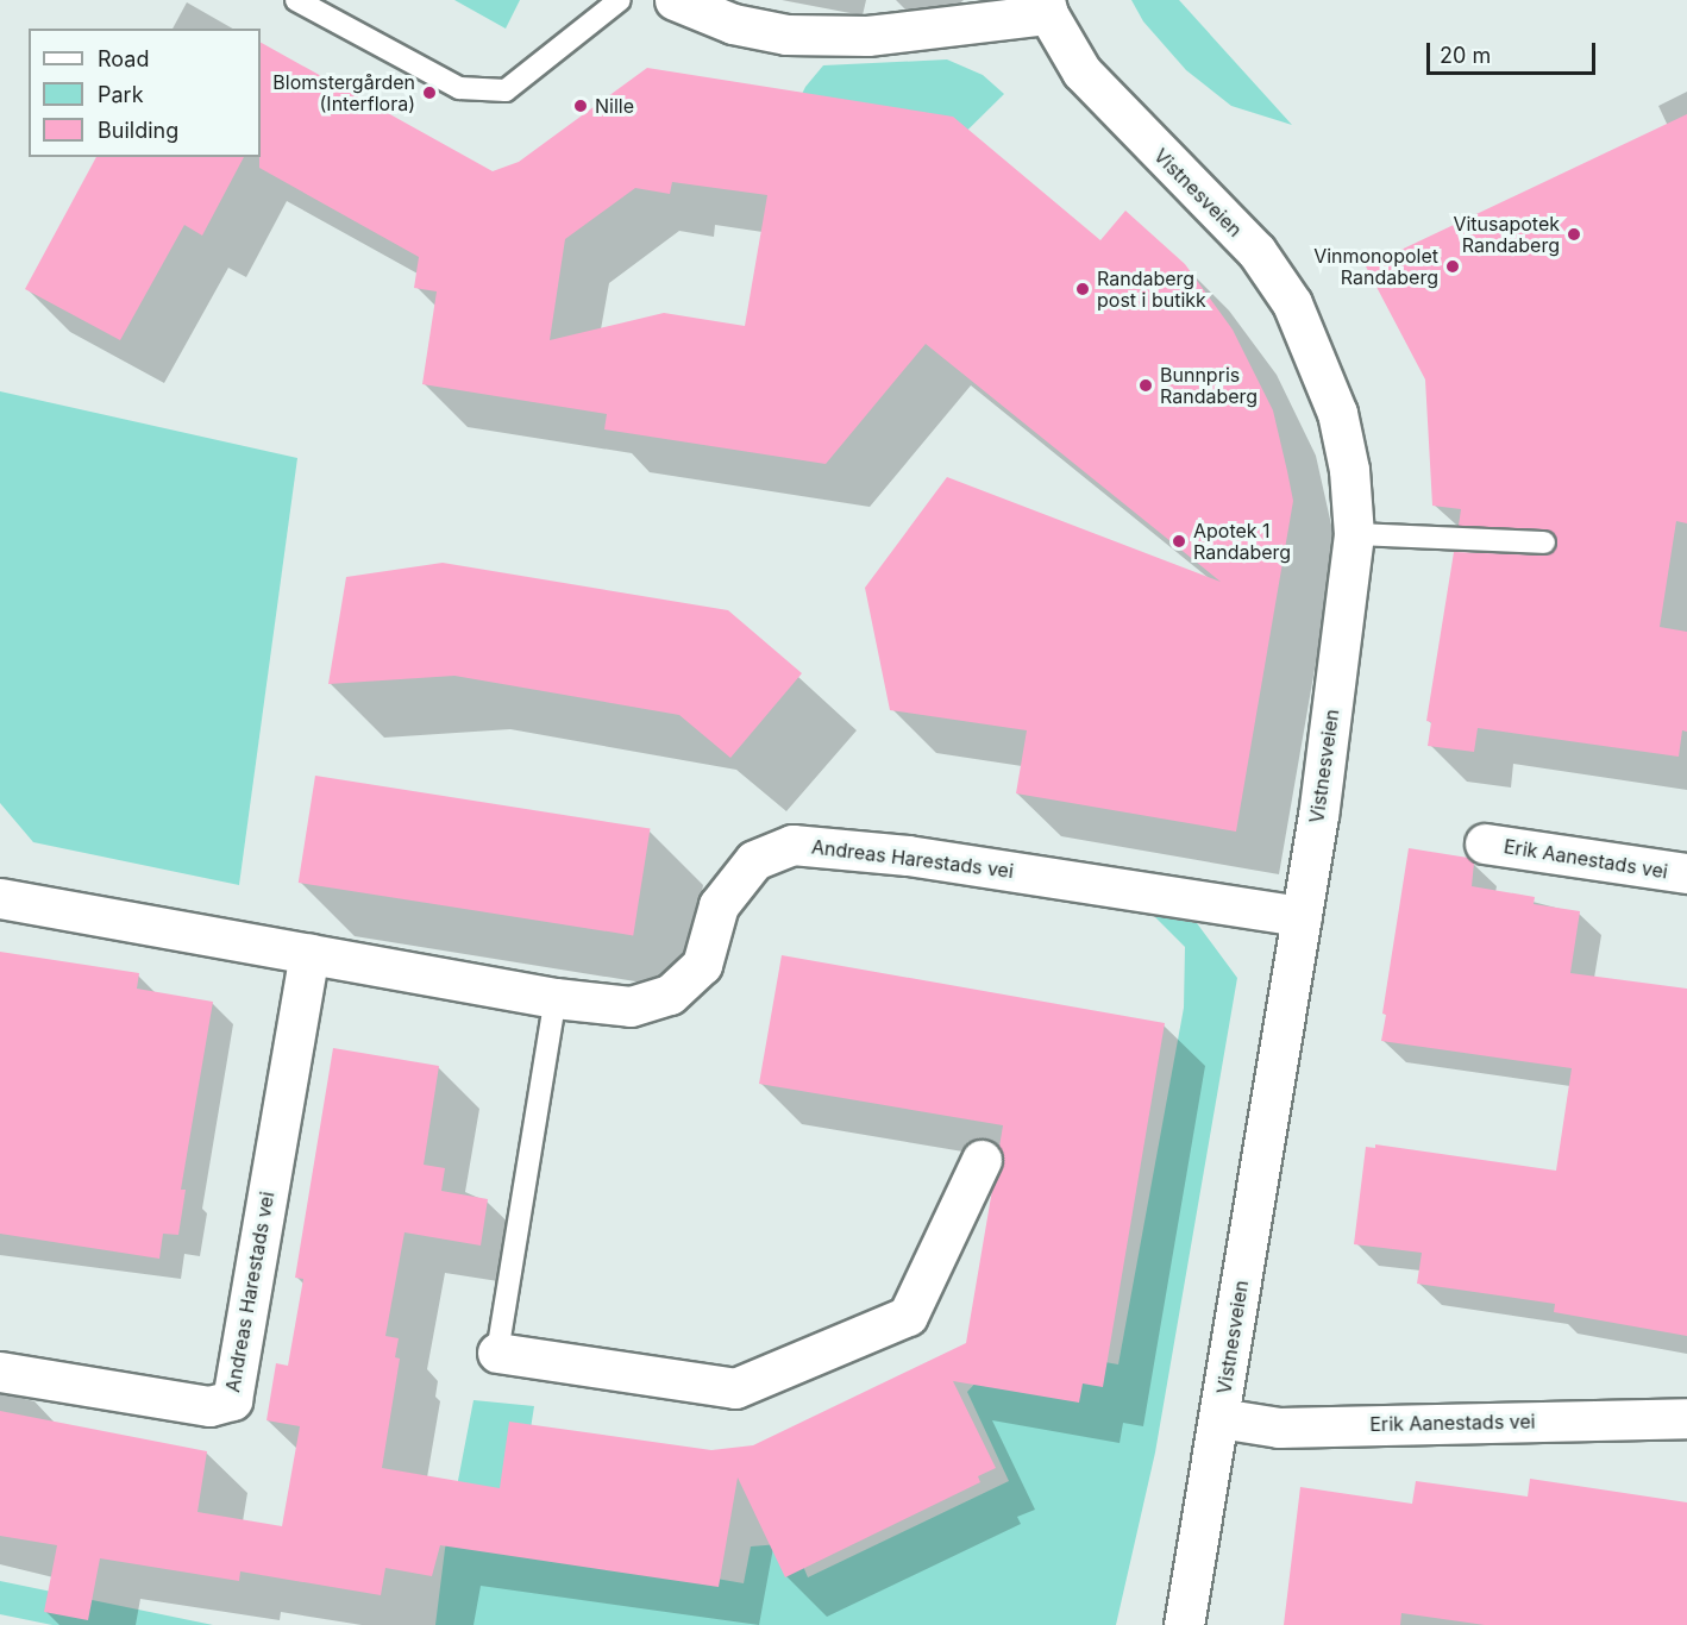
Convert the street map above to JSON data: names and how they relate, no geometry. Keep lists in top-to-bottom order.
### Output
{
  "streets": {
    "street": ["Vistnesveien", "Andreas Harestads vei", "Erik Aanestads vei"]
  },
  "crossings": [
    ["Vistnesveien", "Andreas Harestads vei"],
    ["Vistnesveien", "Erik Aanestads vei"]
  ],
  "places": [
    "Blomstergården (Interflora)",
    "Nille",
    "Vitusapotek Randaberg",
    "Vinmonopolet Randaberg",
    "Randaberg post i butikk",
    "Bunnpris Randaberg",
    "Apotek 1 Randaberg"
  ],
  "legend": ["Road", "Park", "Building"],
  "scale_bar": "20 m"
}
